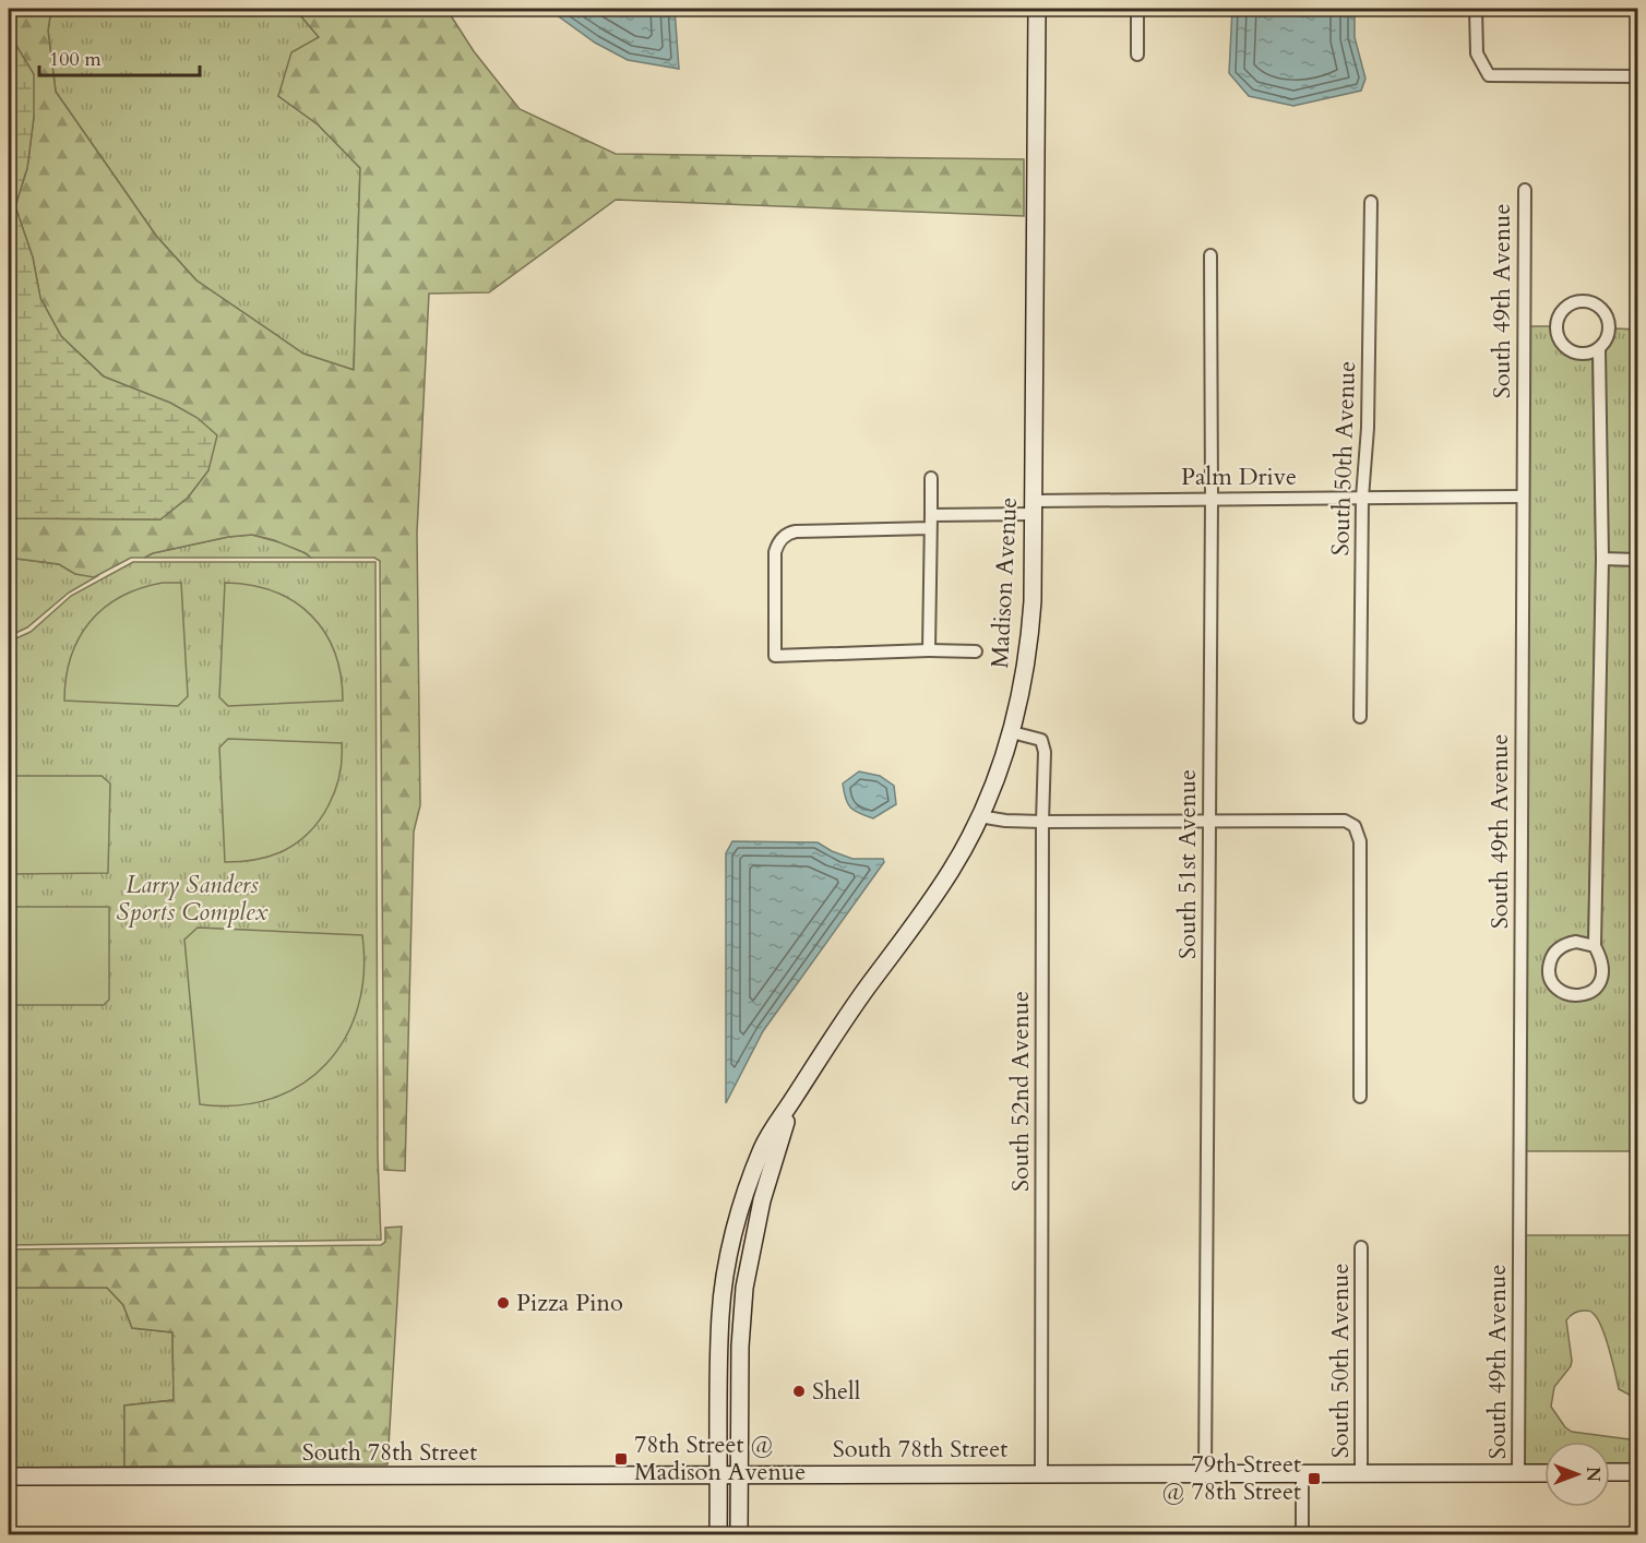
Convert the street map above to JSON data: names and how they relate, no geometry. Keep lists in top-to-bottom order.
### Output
{
  "streets": {
    "main road": ["Madison Avenue", "South 78th Street"],
    "street": [
      "South 49th Avenue",
      "South 50th Avenue",
      "Palm Drive",
      "South 51st Avenue",
      "South 52nd Avenue"
    ]
  },
  "crossings": [
    ["South 49th Avenue", "Palm Drive"],
    ["South 49th Avenue", "South 78th Street"],
    ["South 50th Avenue", "Palm Drive"],
    ["South 50th Avenue", "South 78th Street"],
    ["Palm Drive", "Madison Avenue"],
    ["Palm Drive", "South 51st Avenue"],
    ["Madison Avenue", "South 52nd Avenue"],
    ["Madison Avenue", "South 78th Street"],
    ["South 51st Avenue", "South 78th Street"],
    ["South 52nd Avenue", "South 78th Street"]
  ],
  "parks": ["Larry Sanders Sports Complex"],
  "places": {
    "other": ["Pizza Pino", "Shell"],
    "transit": ["78th Street @ Madison Avenue", "79th Street @ 78th Street"]
  },
  "scale_bar": "100 m",
  "north": "right"
}
